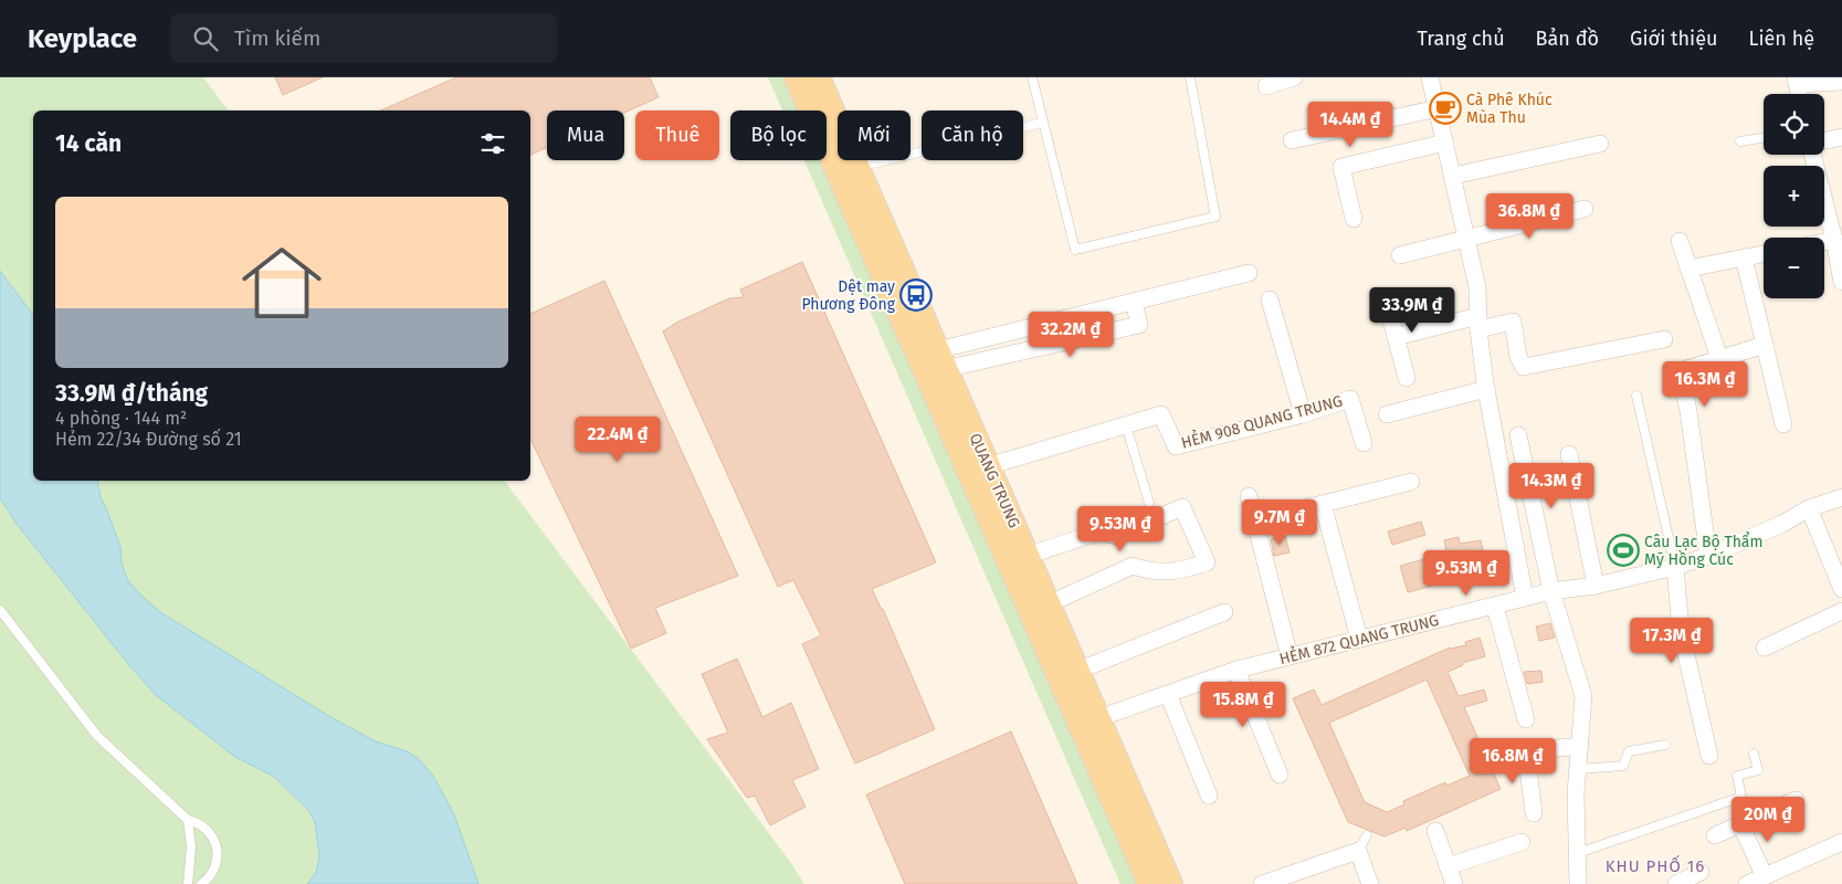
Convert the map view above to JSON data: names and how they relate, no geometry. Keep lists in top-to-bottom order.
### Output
{
  "streets": {
    "main road": ["QUANG TRUNG"],
    "street": ["HẺM 908 QUANG TRUNG", "HẺM 872 QUANG TRUNG"]
  },
  "crossings": [
    ["HẺM 908 QUANG TRUNG", "QUANG TRUNG"],
    ["QUANG TRUNG", "HẺM 872 QUANG TRUNG"]
  ],
  "districts": ["KHU PHỐ 16"],
  "places": {
    "cafe": ["Cà Phê Khúc Mùa Thu"],
    "bus stop": ["Dệt may Phương Đông"],
    "sports": ["Câu Lạc Bộ Thẩm Mỹ Hồng Cúc"]
  },
  "page": {
    "header": "Keyplace",
    "search": "Tìm kiếm",
    "nav": [
      "Trang chủ",
      "Bản đồ",
      "Giới thiệu",
      "Liên hệ"
    ],
    "map_buttons": ["+", "−"],
    "price": [
      "14.4M ₫",
      "36.8M ₫",
      "33.9M ₫",
      "32.2M ₫",
      "16.3M ₫",
      "22.4M ₫",
      "14.3M ₫",
      "9.7M ₫",
      "9.53M ₫",
      "9.53M ₫",
      "17.3M ₫",
      "15.8M ₫",
      "16.8M ₫",
      "20M ₫"
    ],
    "chip": [
      "Mua",
      "Thuê",
      "Bộ lọc",
      "Mới",
      "Căn hộ"
    ],
    "heading": "14 căn",
    "list": [
      {
        "name": "33.9M ₫/tháng",
        "note": "4 phòng · 144 m² · Hẻm 22/34 Đường số 21"
      }
    ]
  }
}
